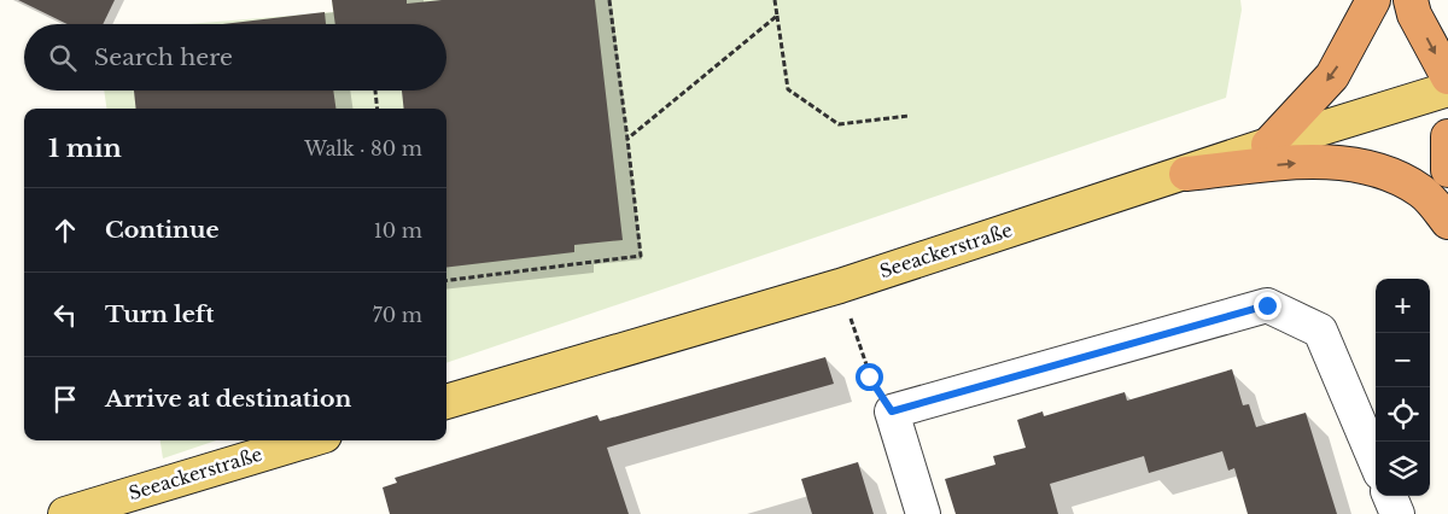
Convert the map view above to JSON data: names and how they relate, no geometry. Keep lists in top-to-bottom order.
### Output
{
  "streets": {
    "main road": ["Seeackerstraße"]
  },
  "page": {
    "search": "Search here",
    "heading": ["1 min", "Walk · 80 m"],
    "list": [
      ["Continue", "10 m"],
      ["Turn left", "70 m"],
      "Arrive at destination"
    ],
    "map_buttons": ["+", "−"]
  }
}
